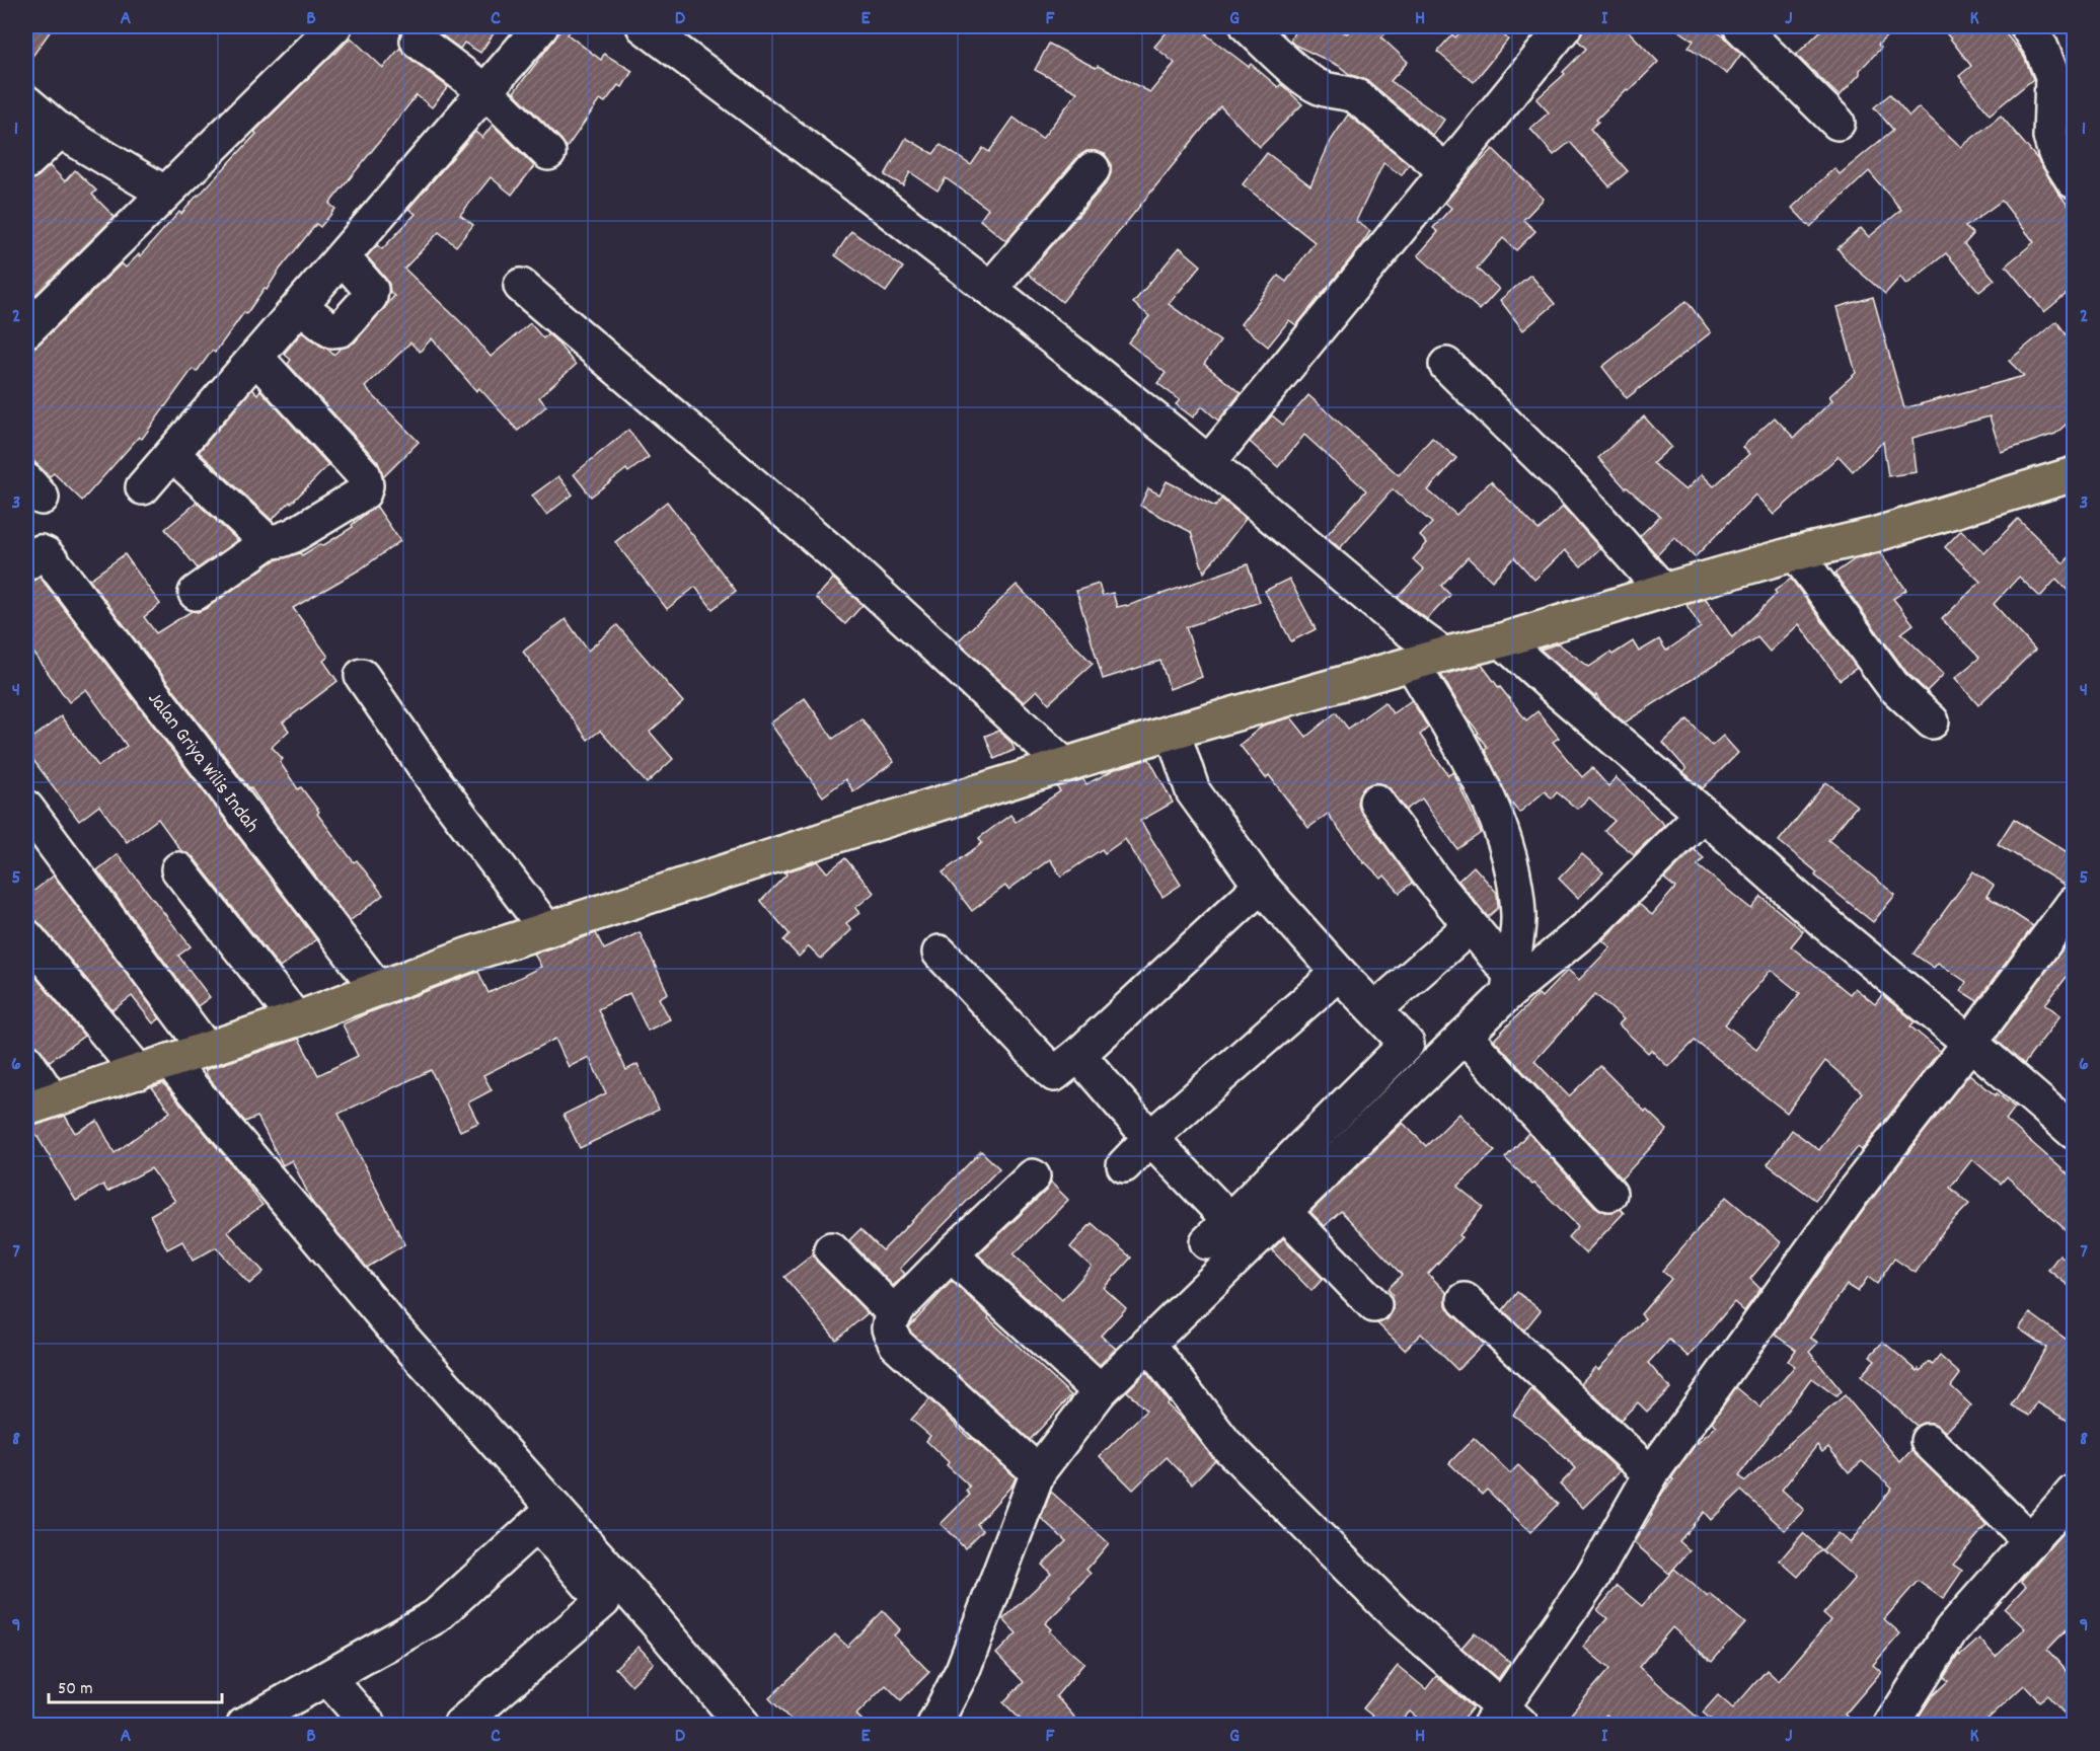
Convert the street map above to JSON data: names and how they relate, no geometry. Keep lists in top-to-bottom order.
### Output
{
  "streets": {
    "street": ["Jalan Griya Wilis Indah"]
  },
  "scale_bar": "50 m",
  "grid": {
    "columns": [
      "A",
      "B",
      "C",
      "D",
      "E",
      "F",
      "G",
      "H",
      "I",
      "J",
      "K"
    ],
    "rows": [
      "1",
      "2",
      "3",
      "4",
      "5",
      "6",
      "7",
      "8",
      "9"
    ]
  }
}
